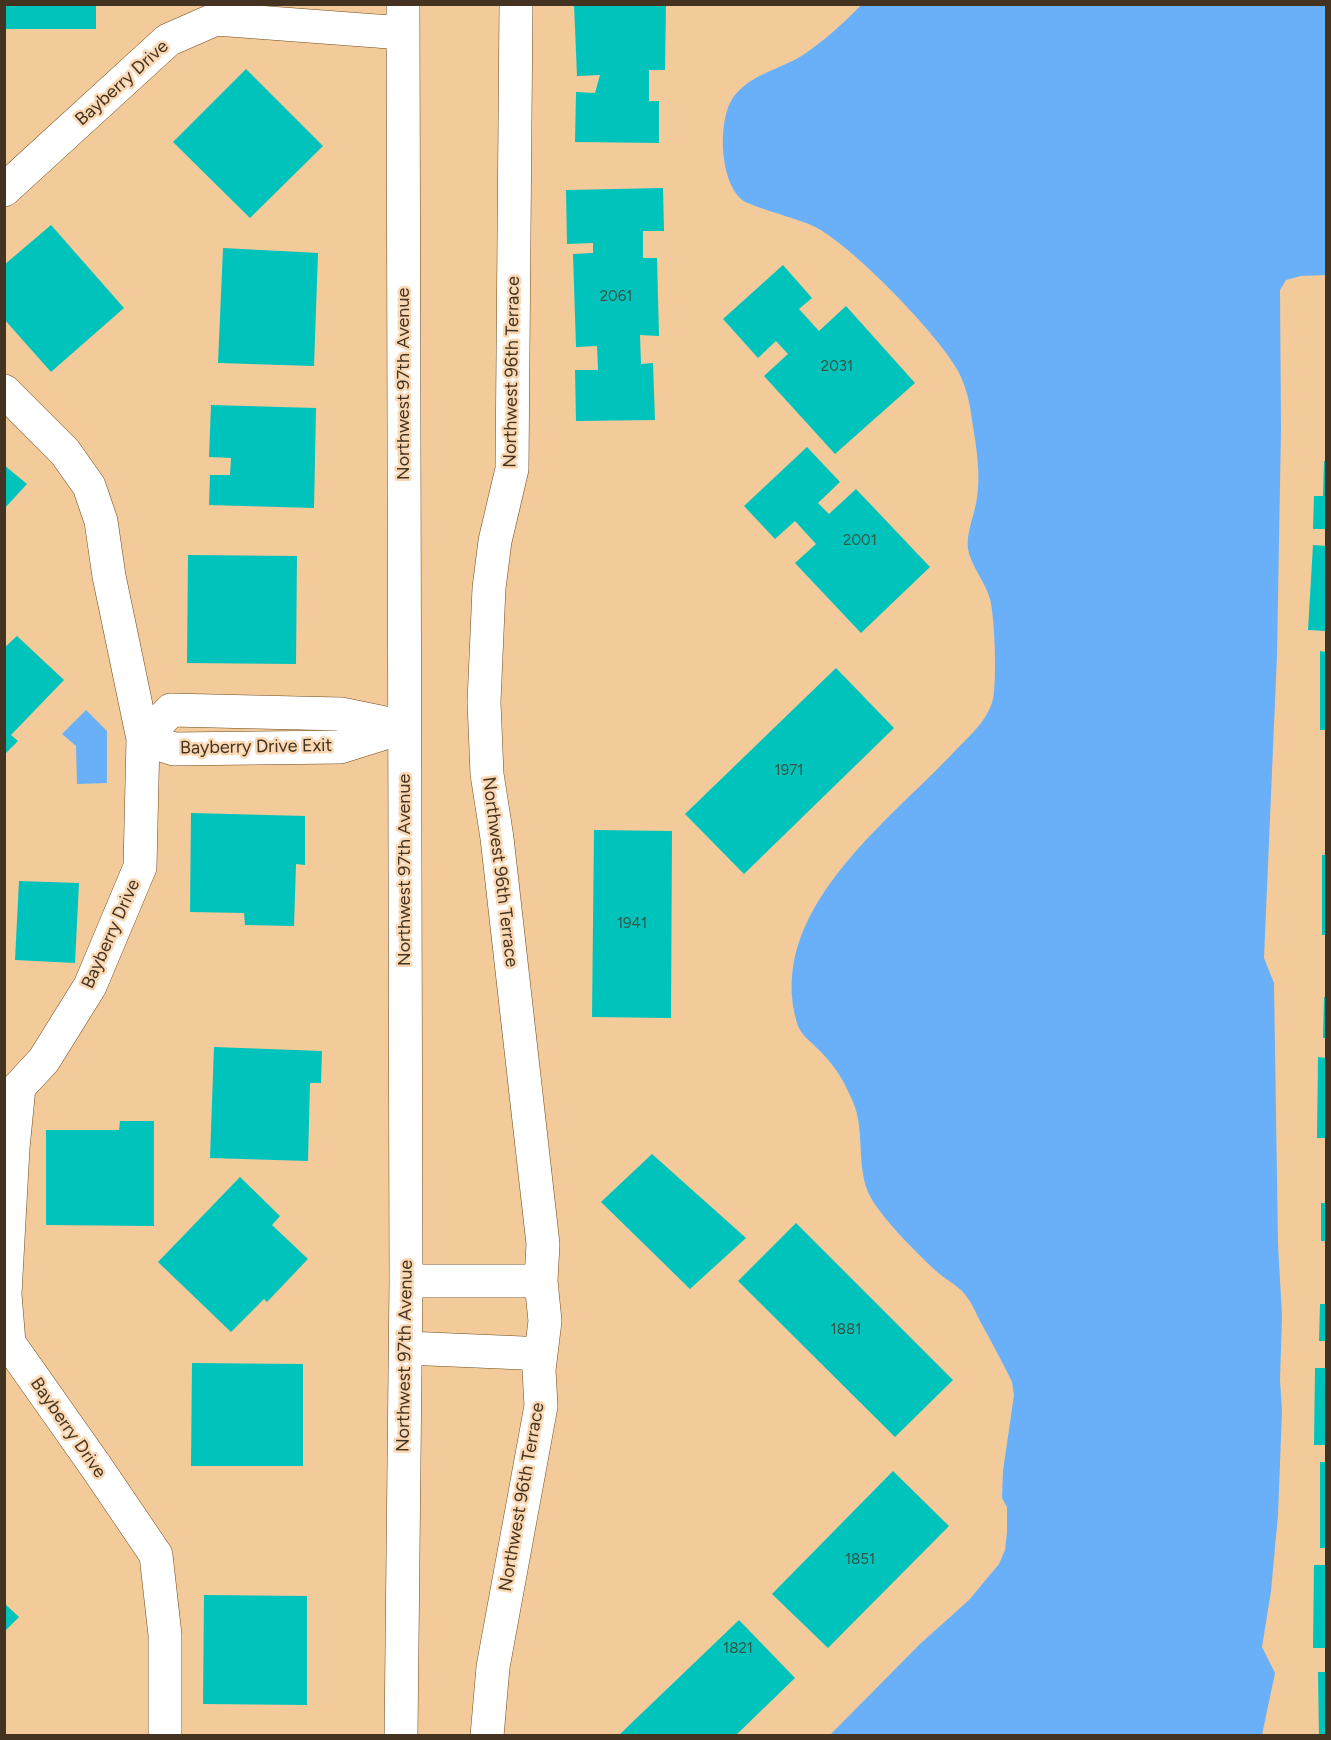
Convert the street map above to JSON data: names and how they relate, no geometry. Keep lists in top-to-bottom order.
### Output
{
  "streets": {
    "street": ["Bayberry Drive", "Northwest 96th Terrace", "Northwest 97th Avenue"]
  },
  "crossings": [
    ["Bayberry Drive", "Northwest 97th Avenue"]
  ],
  "house_numbers": [
    "2061",
    "2031",
    "2001",
    "1971",
    "1941",
    "1881",
    "1851",
    "1821"
  ]
}
